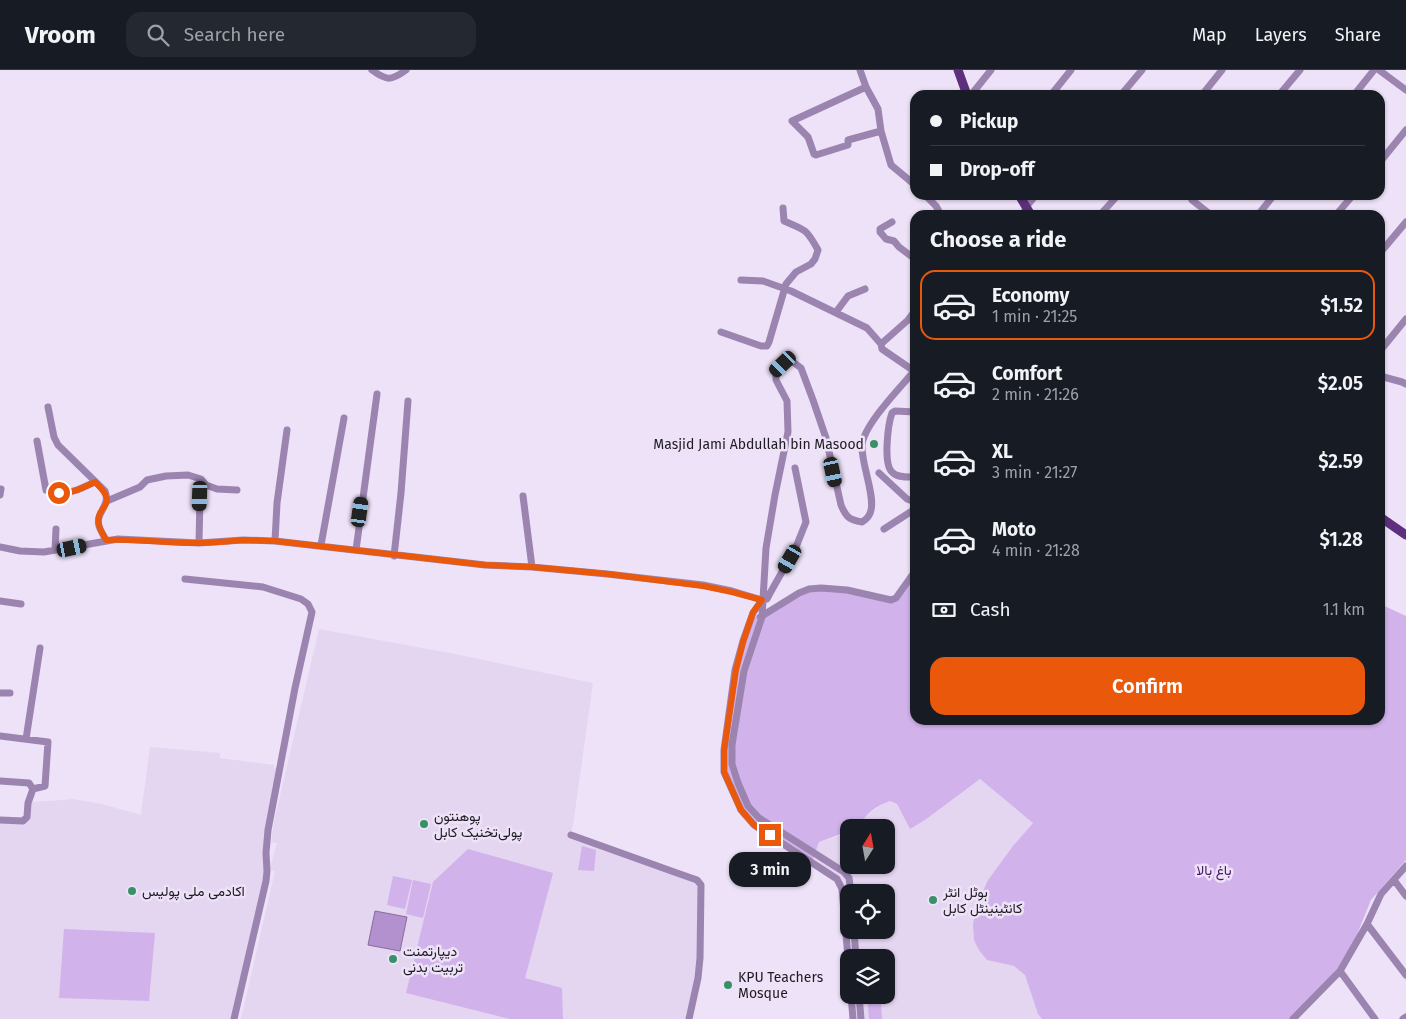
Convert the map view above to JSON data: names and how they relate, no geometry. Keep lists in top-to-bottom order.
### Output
{
  "parks": ["باغ بالا"],
  "places": [
    "Masjid Jami Abdullah bin Masood",
    "پوهنتون پولی‌تخنیک کابل",
    "اکادمی ملی پولیس",
    "ہوٹل انٹر کانٹینینٹل کابل",
    "دیپارتمنت تربیت بدنی",
    "KPU Teachers Mosque"
  ],
  "north": "top",
  "page": {
    "header": "Vroom",
    "search": "Search here",
    "nav": ["Map", "Layers", "Share"],
    "banner": ["Pickup", "Drop-off"],
    "heading": "Choose a ride",
    "list": [
      {
        "name": "Economy",
        "note": "1 min · 21:25",
        "value": "$1.52"
      },
      {
        "name": "Comfort",
        "note": "2 min · 21:26",
        "value": "$2.05"
      },
      {
        "name": "XL",
        "note": "3 min · 21:27",
        "value": "$2.59"
      },
      {
        "name": "Moto",
        "note": "4 min · 21:28",
        "value": "$1.28"
      }
    ],
    "pay": ["Cash", "1.1 km"],
    "buttons": "Confirm",
    "bubble": "3 min"
  }
}
